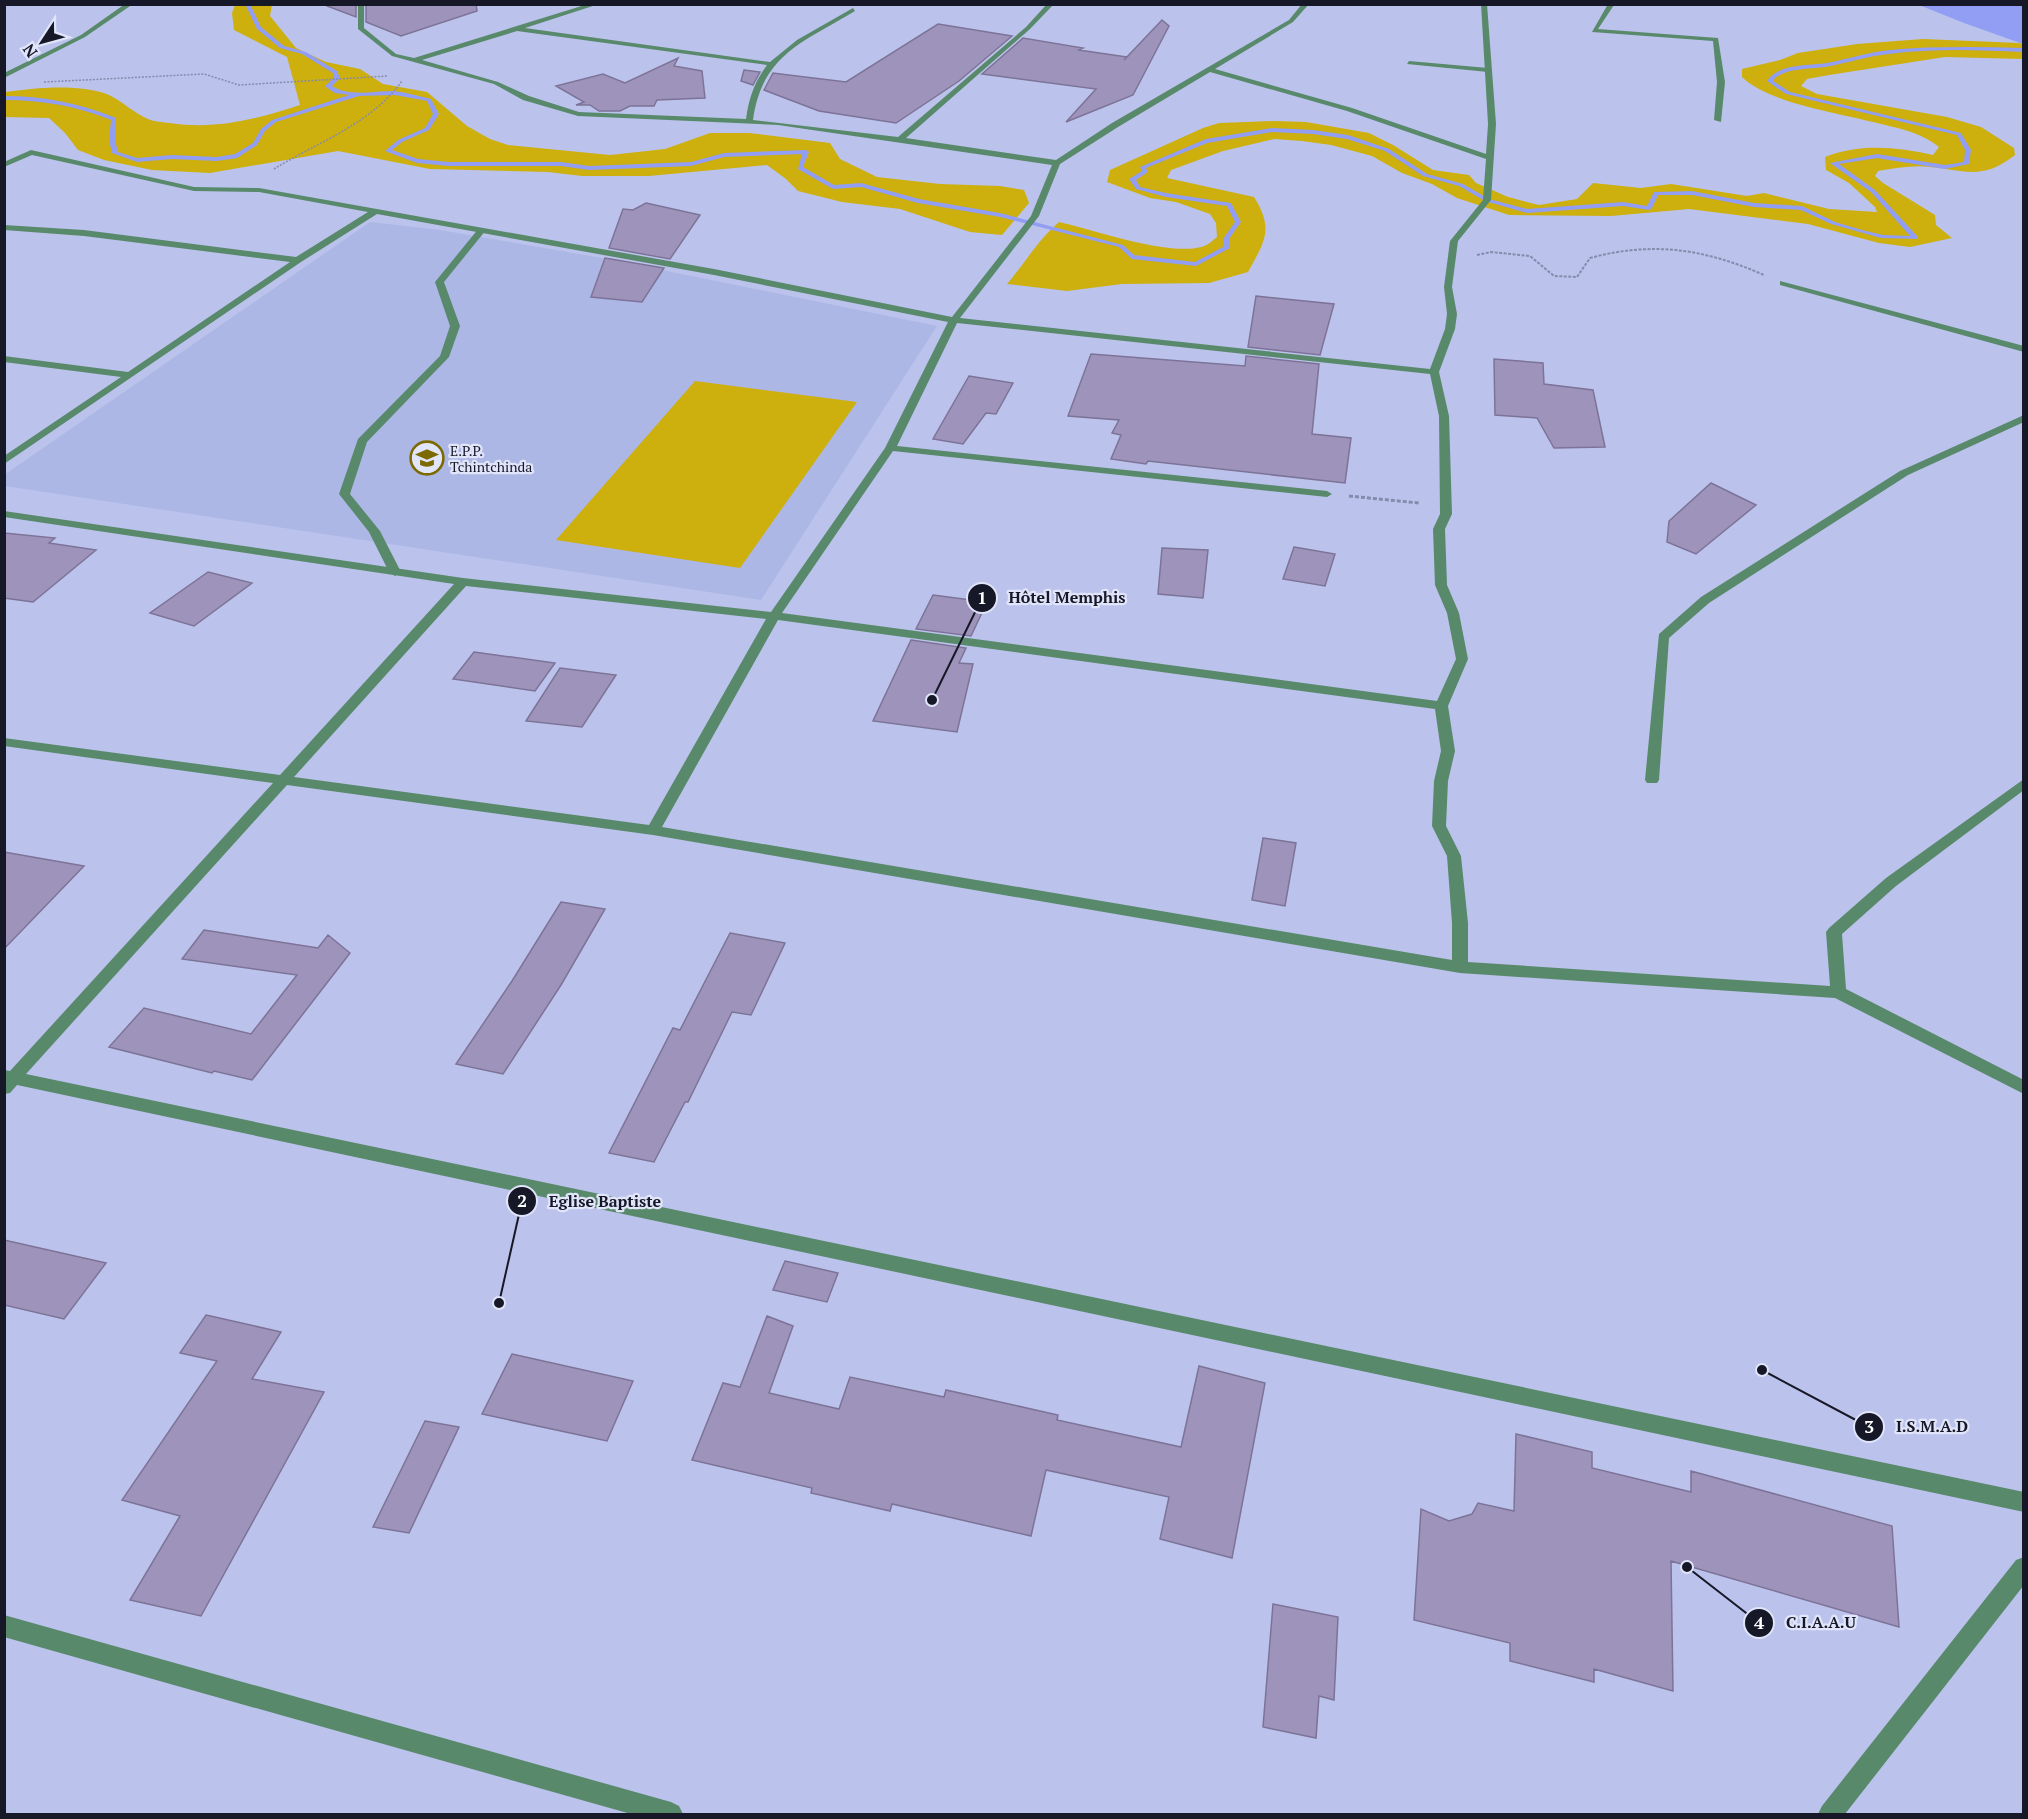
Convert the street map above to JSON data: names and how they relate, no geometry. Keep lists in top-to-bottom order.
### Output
{
  "places": {
    "school or university": ["E.P.P. Tchintchinda"],
    "other": [
      "Hôtel Memphis",
      "Eglise Baptiste",
      "I.S.M.A.D",
      "C.I.A.A.U"
    ]
  },
  "north": "bottom left"
}
